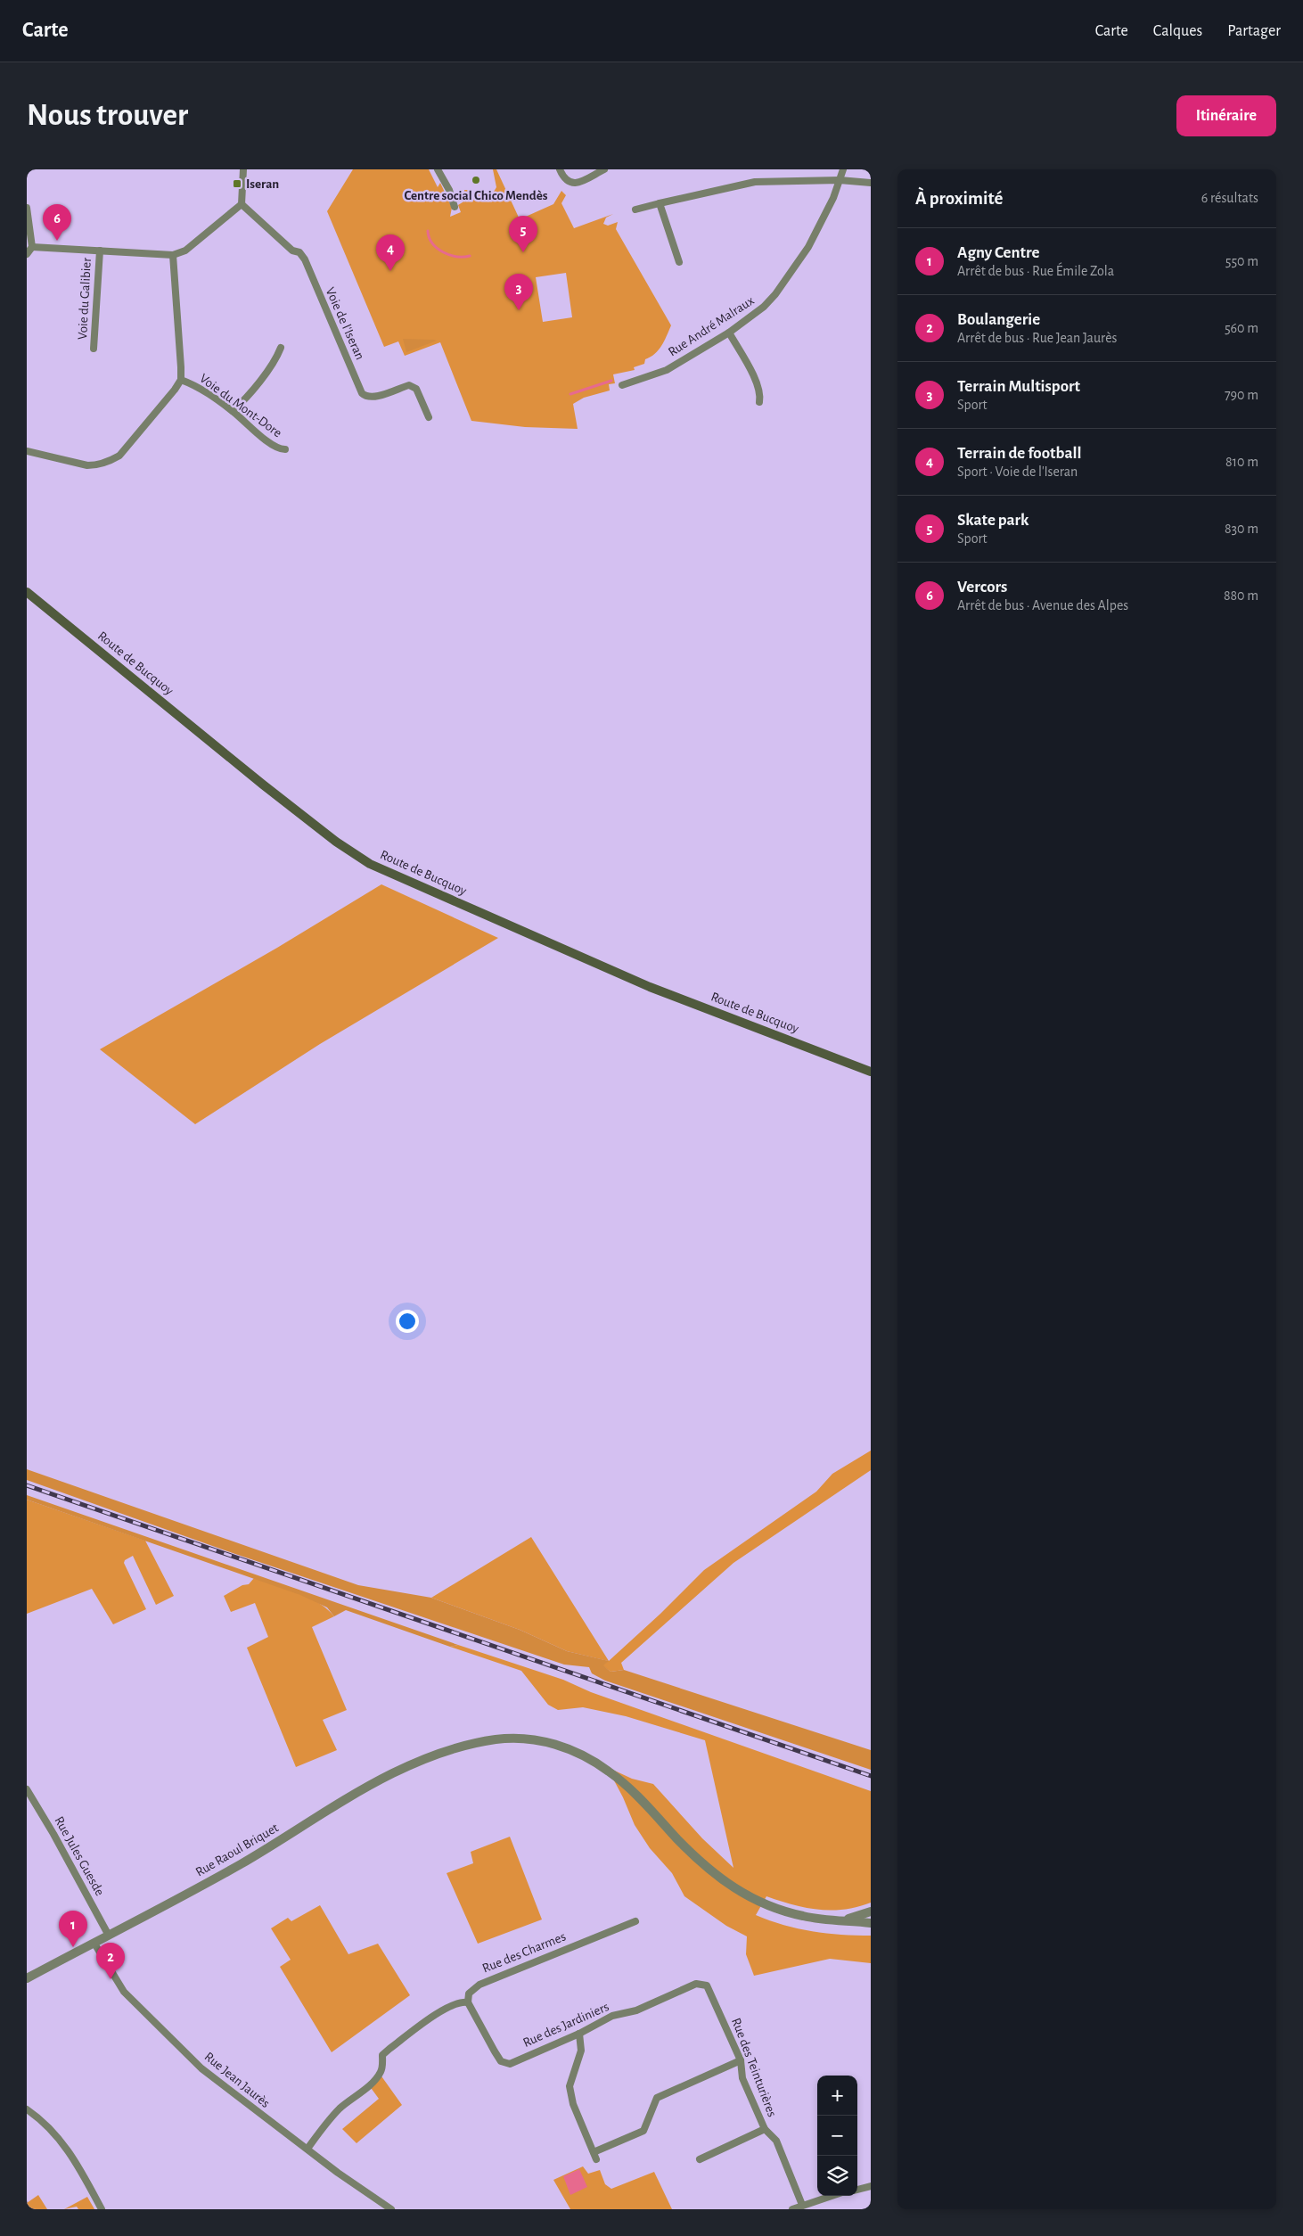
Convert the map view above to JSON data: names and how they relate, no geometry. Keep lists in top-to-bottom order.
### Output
{
  "streets": {
    "main road": ["Route de Bucquoy"],
    "street": [
      "Voie du Galibier",
      "Voie de l'Iseran",
      "Rue André Malraux",
      "Voie du Mont-Dore",
      "Rue Raoul Briquet",
      "Rue Jules Guesde",
      "Rue des Charmes",
      "Rue des Jardiniers",
      "Rue des Teinturières",
      "Rue Jean Jaurès"
    ]
  },
  "crossings": [
    ["Rue Raoul Briquet", "Rue Jules Guesde"],
    ["Rue Raoul Briquet", "Rue Jean Jaurès"],
    ["Rue des Charmes", "Rue des Jardiniers"],
    ["Rue des Jardiniers", "Rue des Teinturières"]
  ],
  "places": {
    "other": ["Centre social Chico Mendès"],
    "transit": ["Iseran"]
  },
  "page": {
    "header": "Carte",
    "nav": ["Carte", "Calques", "Partager"],
    "buttons": "Itinéraire",
    "title": "Nous trouver",
    "heading": ["À proximité", "6 résultats"],
    "pins": [
      "6",
      "5",
      "4",
      "3",
      "1",
      "2"
    ],
    "list": [
      {
        "mark": "1",
        "name": "Agny Centre",
        "note": "Arrêt de bus · Rue Émile Zola",
        "value": "550 m"
      },
      {
        "mark": "2",
        "name": "Boulangerie",
        "note": "Arrêt de bus · Rue Jean Jaurès",
        "value": "560 m"
      },
      {
        "mark": "3",
        "name": "Terrain Multisport",
        "note": "Sport",
        "value": "790 m"
      },
      {
        "mark": "4",
        "name": "Terrain de football",
        "note": "Sport · Voie de l'Iseran",
        "value": "810 m"
      },
      {
        "mark": "5",
        "name": "Skate park",
        "note": "Sport",
        "value": "830 m"
      },
      {
        "mark": "6",
        "name": "Vercors",
        "note": "Arrêt de bus · Avenue des Alpes",
        "value": "880 m"
      }
    ],
    "map_buttons": ["+", "−"]
  }
}
